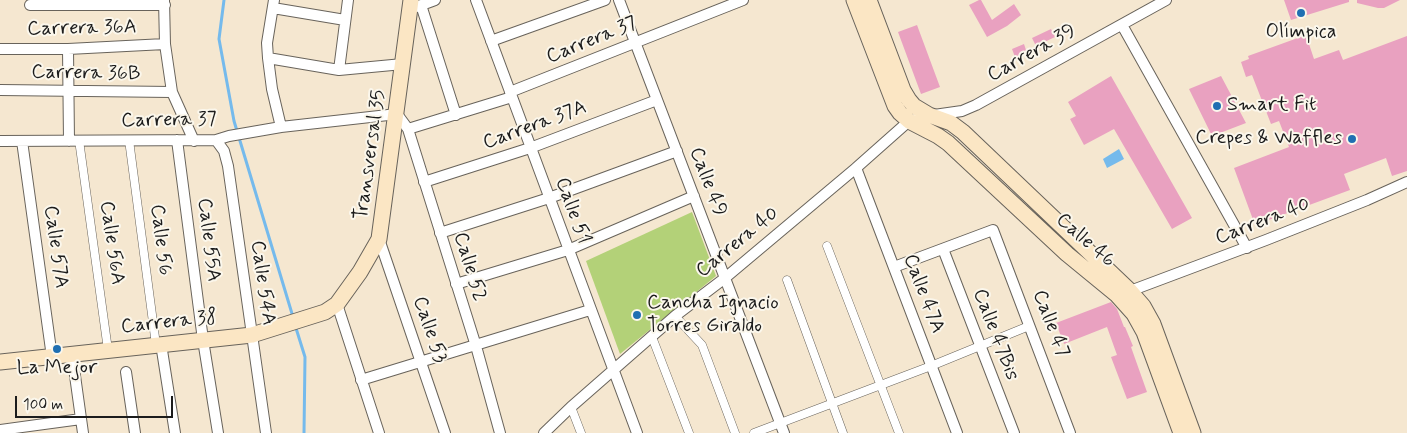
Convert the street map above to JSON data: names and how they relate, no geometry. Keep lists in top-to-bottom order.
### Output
{
  "streets": {
    "main road": ["Transversal 35", "Calle 46", "Carrera 38"],
    "street": [
      "Carrera 36A",
      "Carrera 37",
      "Carrera 39",
      "Carrera 36B",
      "Carrera 37A",
      "Calle 49",
      "Calle 51",
      "Carrera 40",
      "Calle 56",
      "Calle 55A",
      "Calle 56A",
      "Calle 57A",
      "Calle 52",
      "Calle 54A",
      "Calle 47A",
      "Calle 47",
      "Calle 53",
      "Calle 47Bis"
    ]
  },
  "crossings": [
    ["Carrera 36A", "Calle 56A"],
    ["Carrera 37", "Transversal 35"],
    ["Carrera 37", "Calle 49"],
    ["Carrera 37", "Calle 51"],
    ["Carrera 37", "Calle 56"],
    ["Carrera 37", "Calle 55A"],
    ["Carrera 37", "Calle 56A"],
    ["Carrera 37", "Calle 57A"],
    ["Carrera 37", "Calle 52"],
    ["Carrera 37", "Calle 54A"],
    ["Carrera 39", "Carrera 40"],
    ["Carrera 39", "Calle 46"],
    ["Carrera 36B", "Calle 56A"],
    ["Carrera 37A", "Calle 49"],
    ["Carrera 37A", "Calle 51"],
    ["Carrera 37A", "Calle 52"],
    ["Transversal 35", "Calle 52"],
    ["Transversal 35", "Carrera 38"],
    ["Transversal 35", "Calle 53"],
    ["Calle 49", "Carrera 40"],
    ["Calle 51", "Carrera 40"],
    ["Carrera 40", "Calle 46"],
    ["Carrera 40", "Calle 47A"],
    ["Calle 56", "Carrera 38"],
    ["Calle 55A", "Carrera 38"],
    ["Calle 56A", "Carrera 38"],
    ["Calle 57A", "Carrera 38"],
    ["Calle 54A", "Carrera 38"],
    ["Calle 47", "Calle 47Bis"]
  ],
  "places": [
    "Olímpica",
    "Smart Fit",
    "Crepes & Waffles",
    "Cancha Ignacio Torres Giraldo",
    "La Mejor"
  ],
  "scale_bar": "100 m"
}
